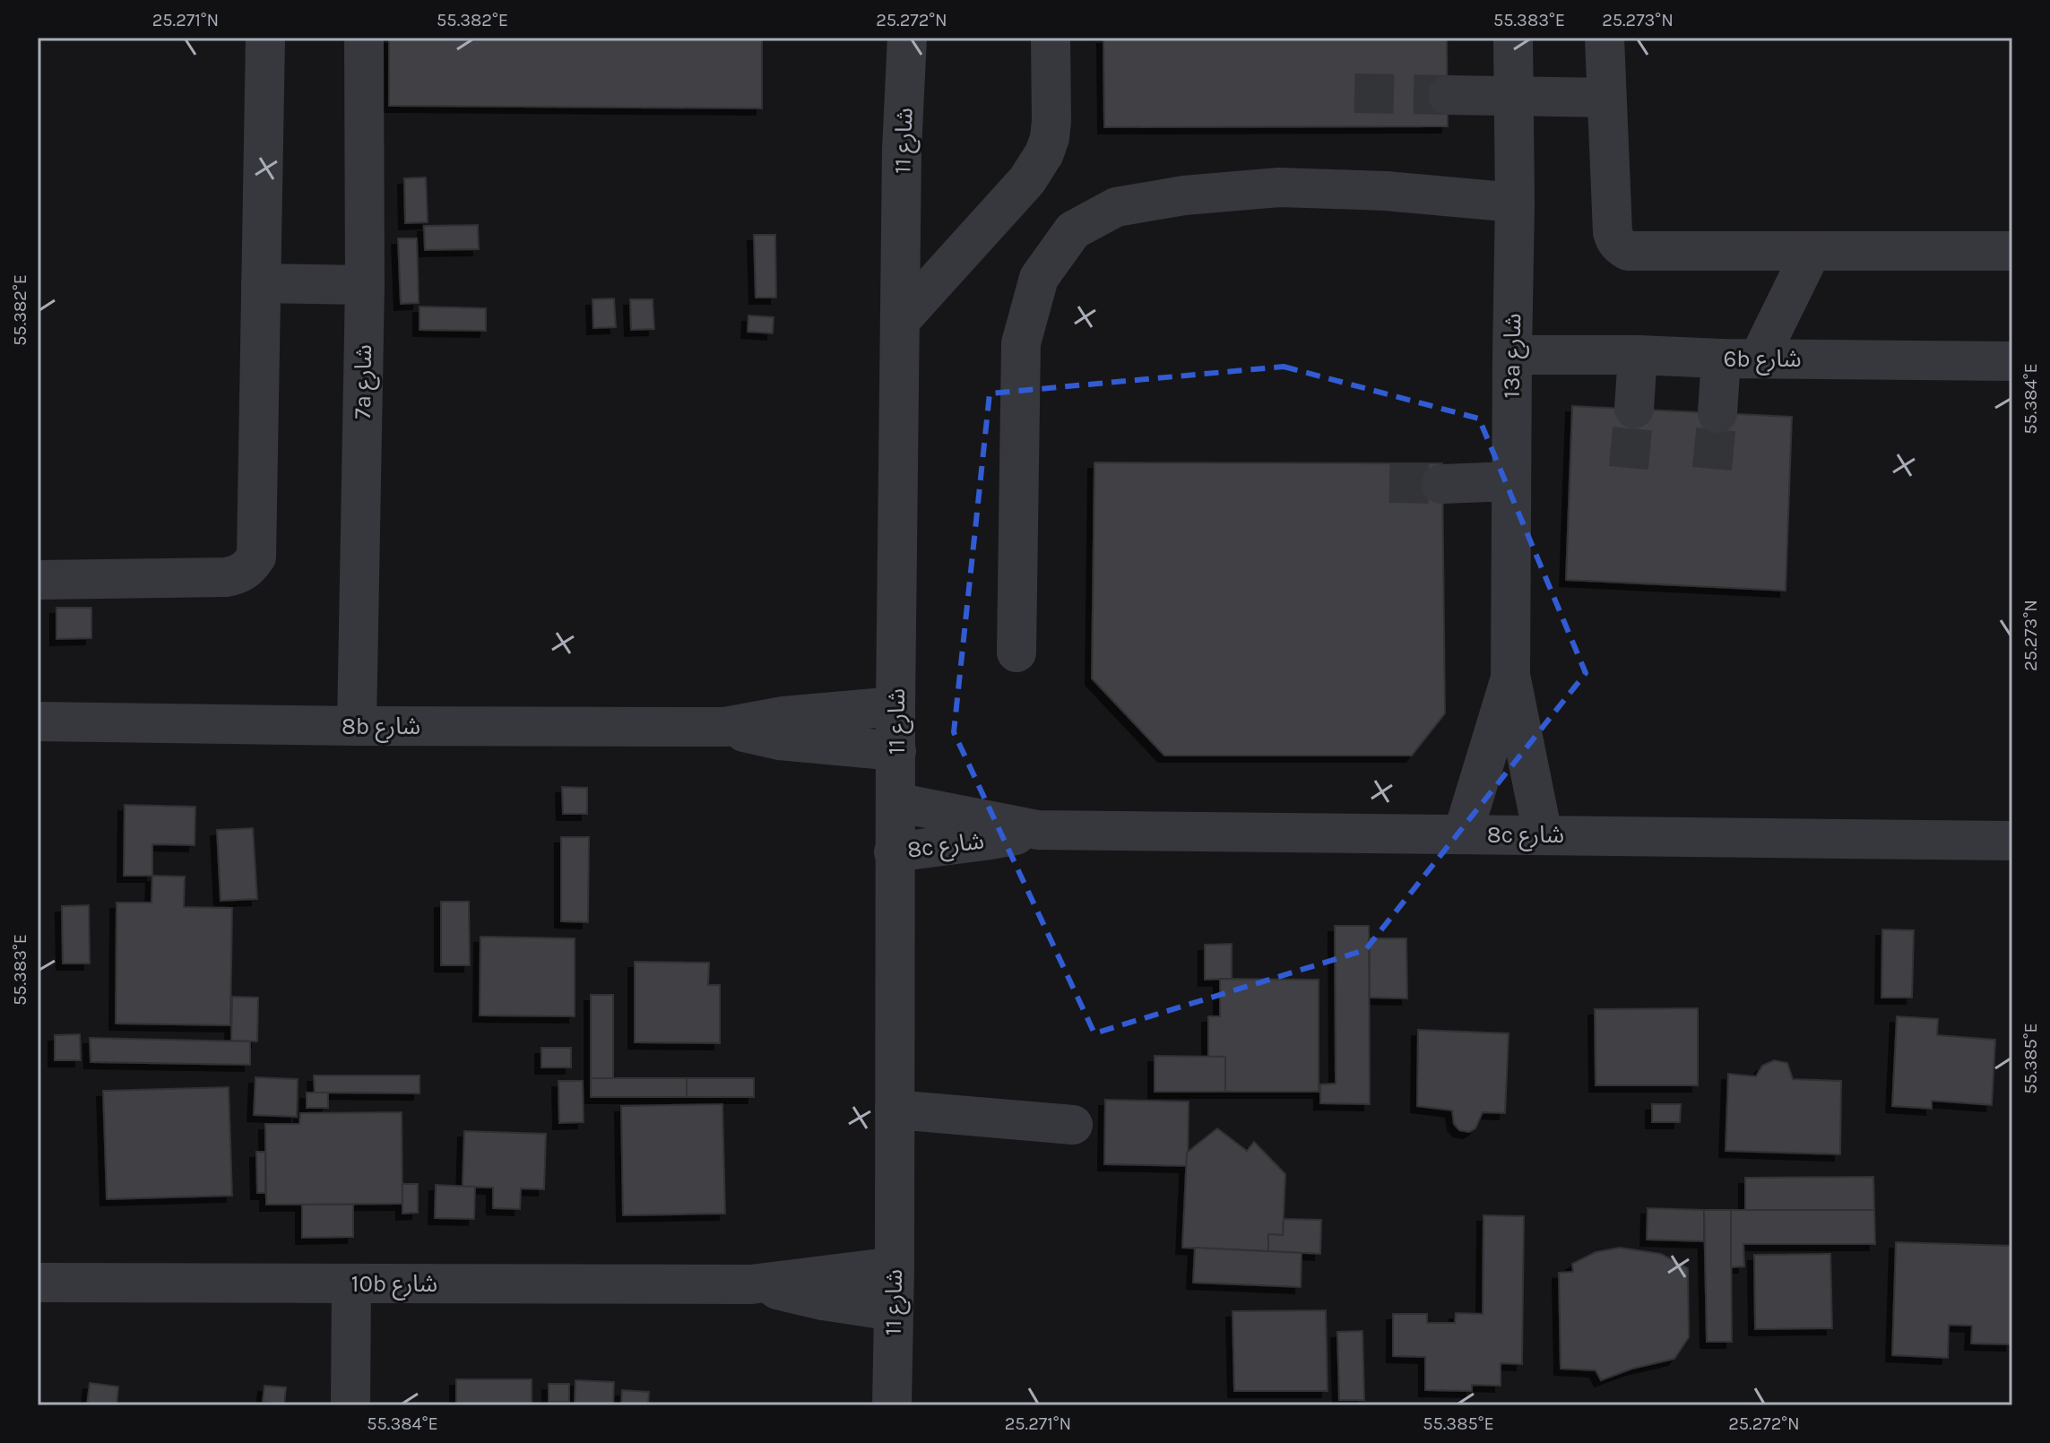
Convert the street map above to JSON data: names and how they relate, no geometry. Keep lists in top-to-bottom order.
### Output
{
  "streets": {
    "street": [
      "شارع 11",
      "13a شارع",
      "6b شارع",
      "7a شارع",
      "8b شارع",
      "8c شارع",
      "10b شارع"
    ]
  },
  "crossings": [
    ["شارع 11", "8b شارع"],
    ["شارع 11", "8c شارع"],
    ["شارع 11", "10b شارع"],
    ["13a شارع", "6b شارع"],
    ["13a شارع", "8c شارع"],
    ["7a شارع", "8b شارع"]
  ],
  "coordinates": [
    "25.271°N",
    "55.382°E",
    "25.272°N",
    "55.383°E",
    "25.273°N",
    "55.384°E",
    "55.385°E"
  ]
}
